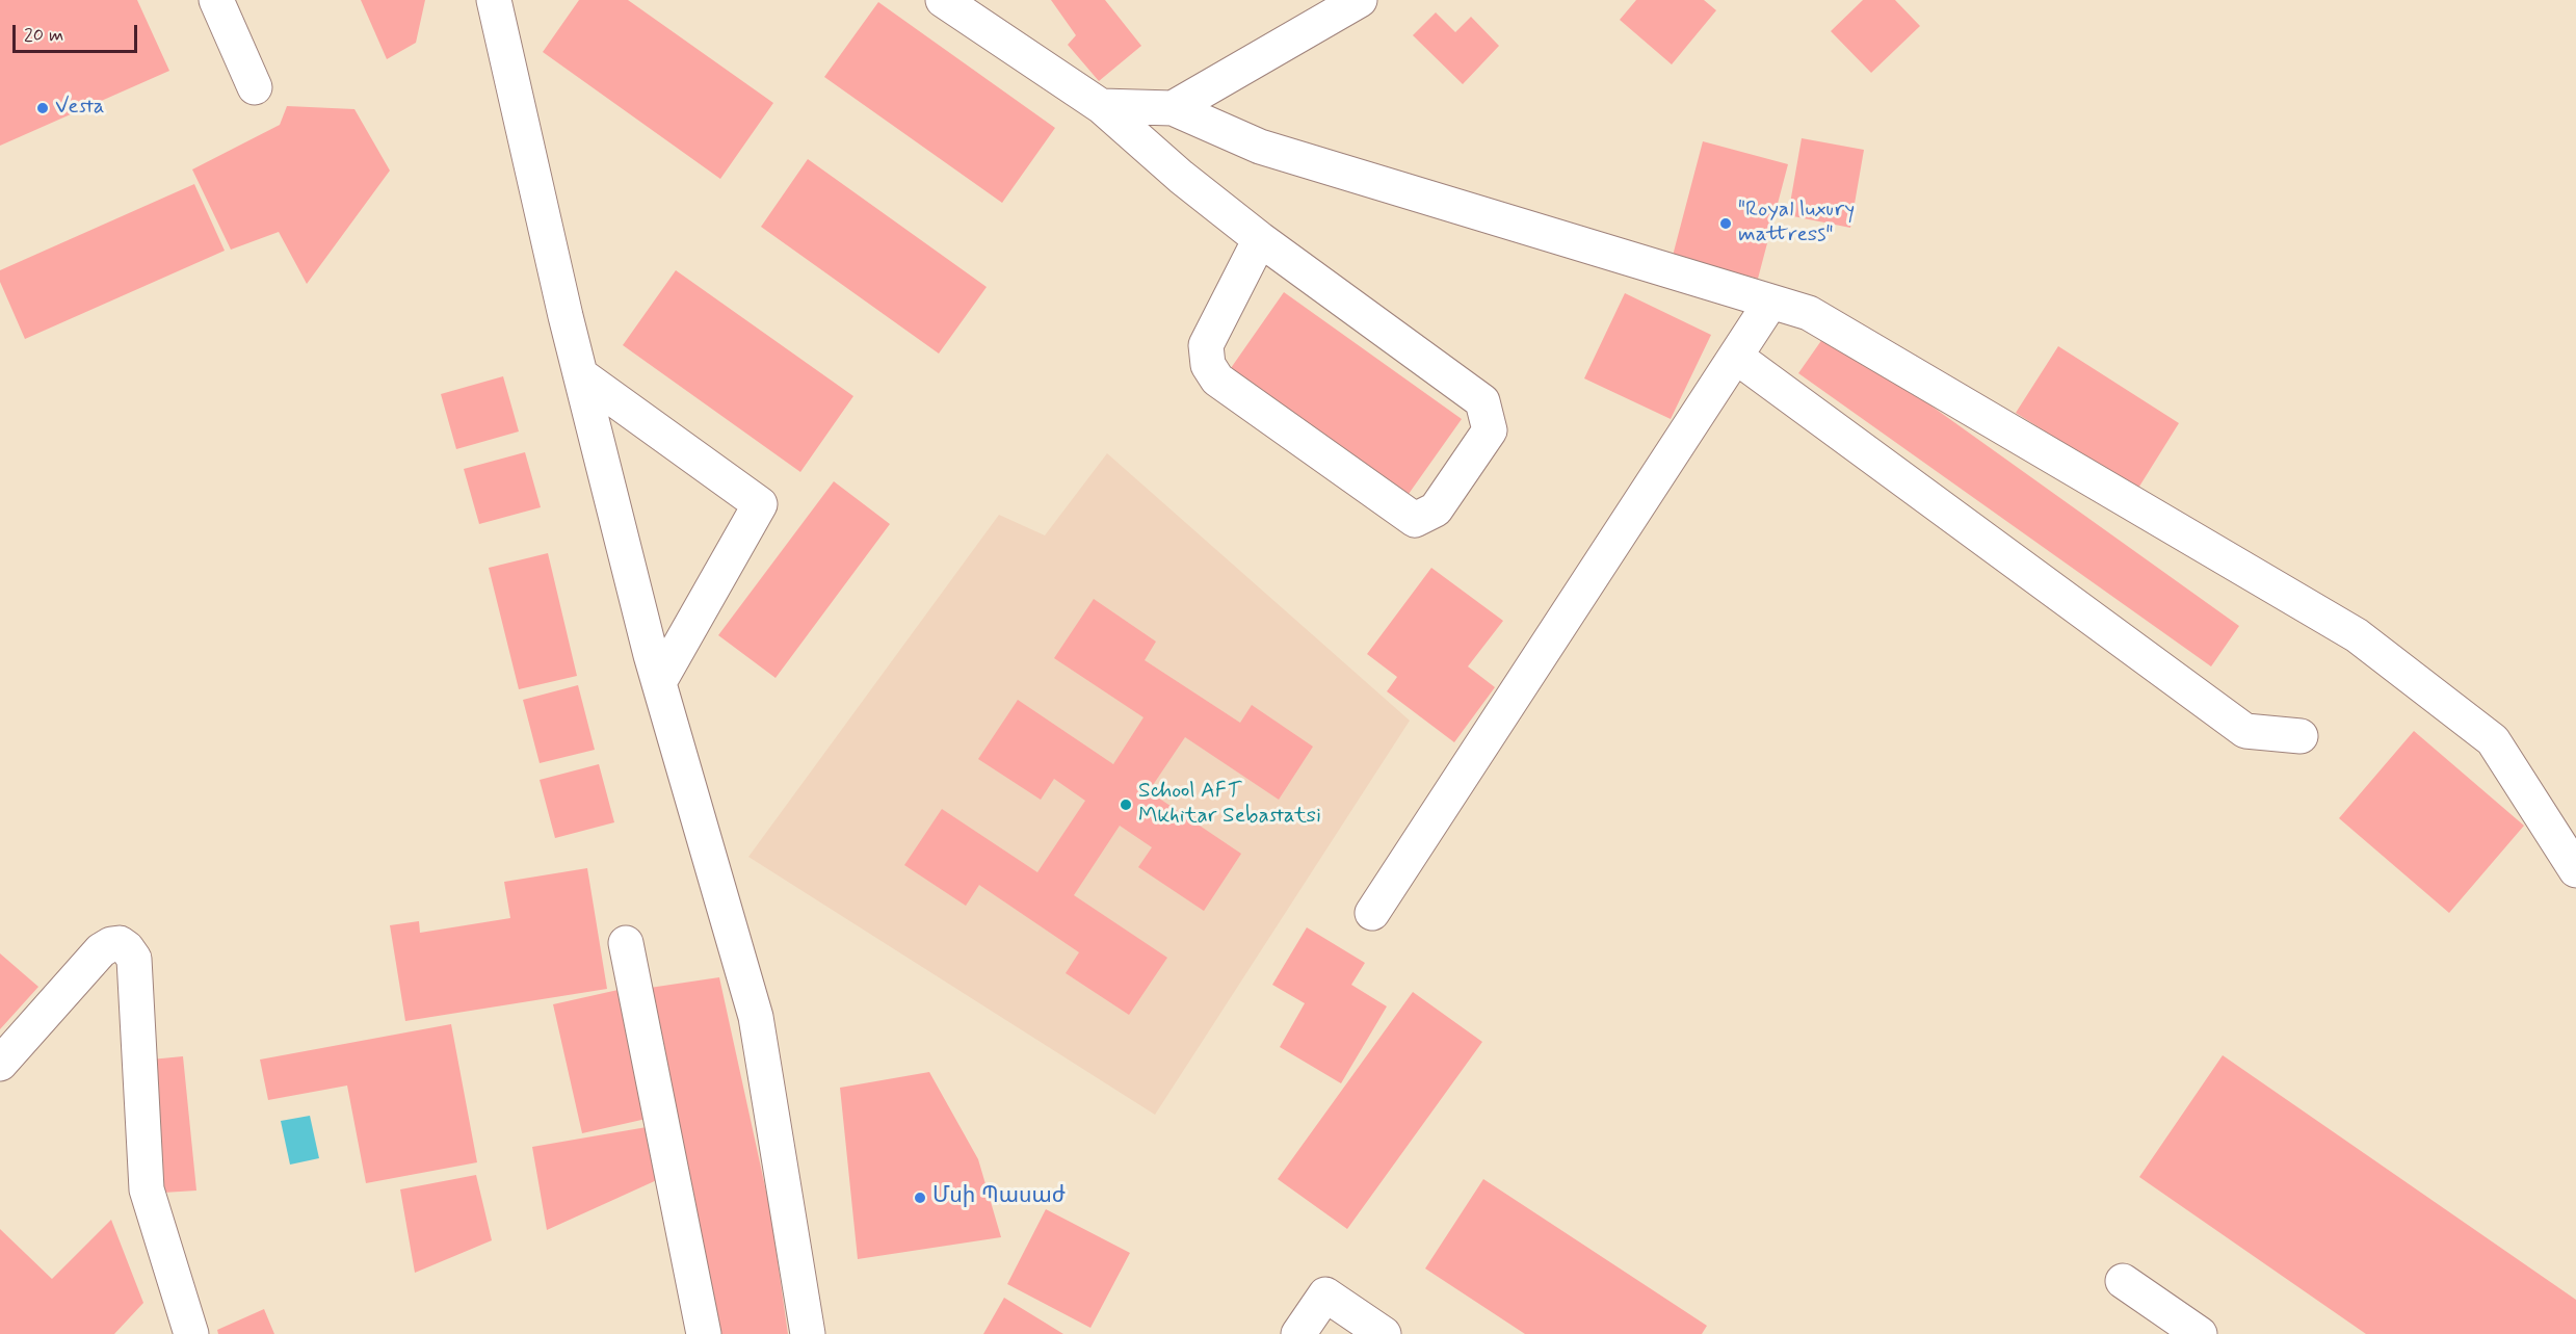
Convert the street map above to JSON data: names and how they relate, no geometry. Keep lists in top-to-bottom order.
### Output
{
  "places": [
    "Vesta",
    "\"Royal luxury mattress\"",
    "School AFT Mkhitar Sebastatsi",
    "Մսի Պասաժ"
  ],
  "scale_bar": "20 m"
}
